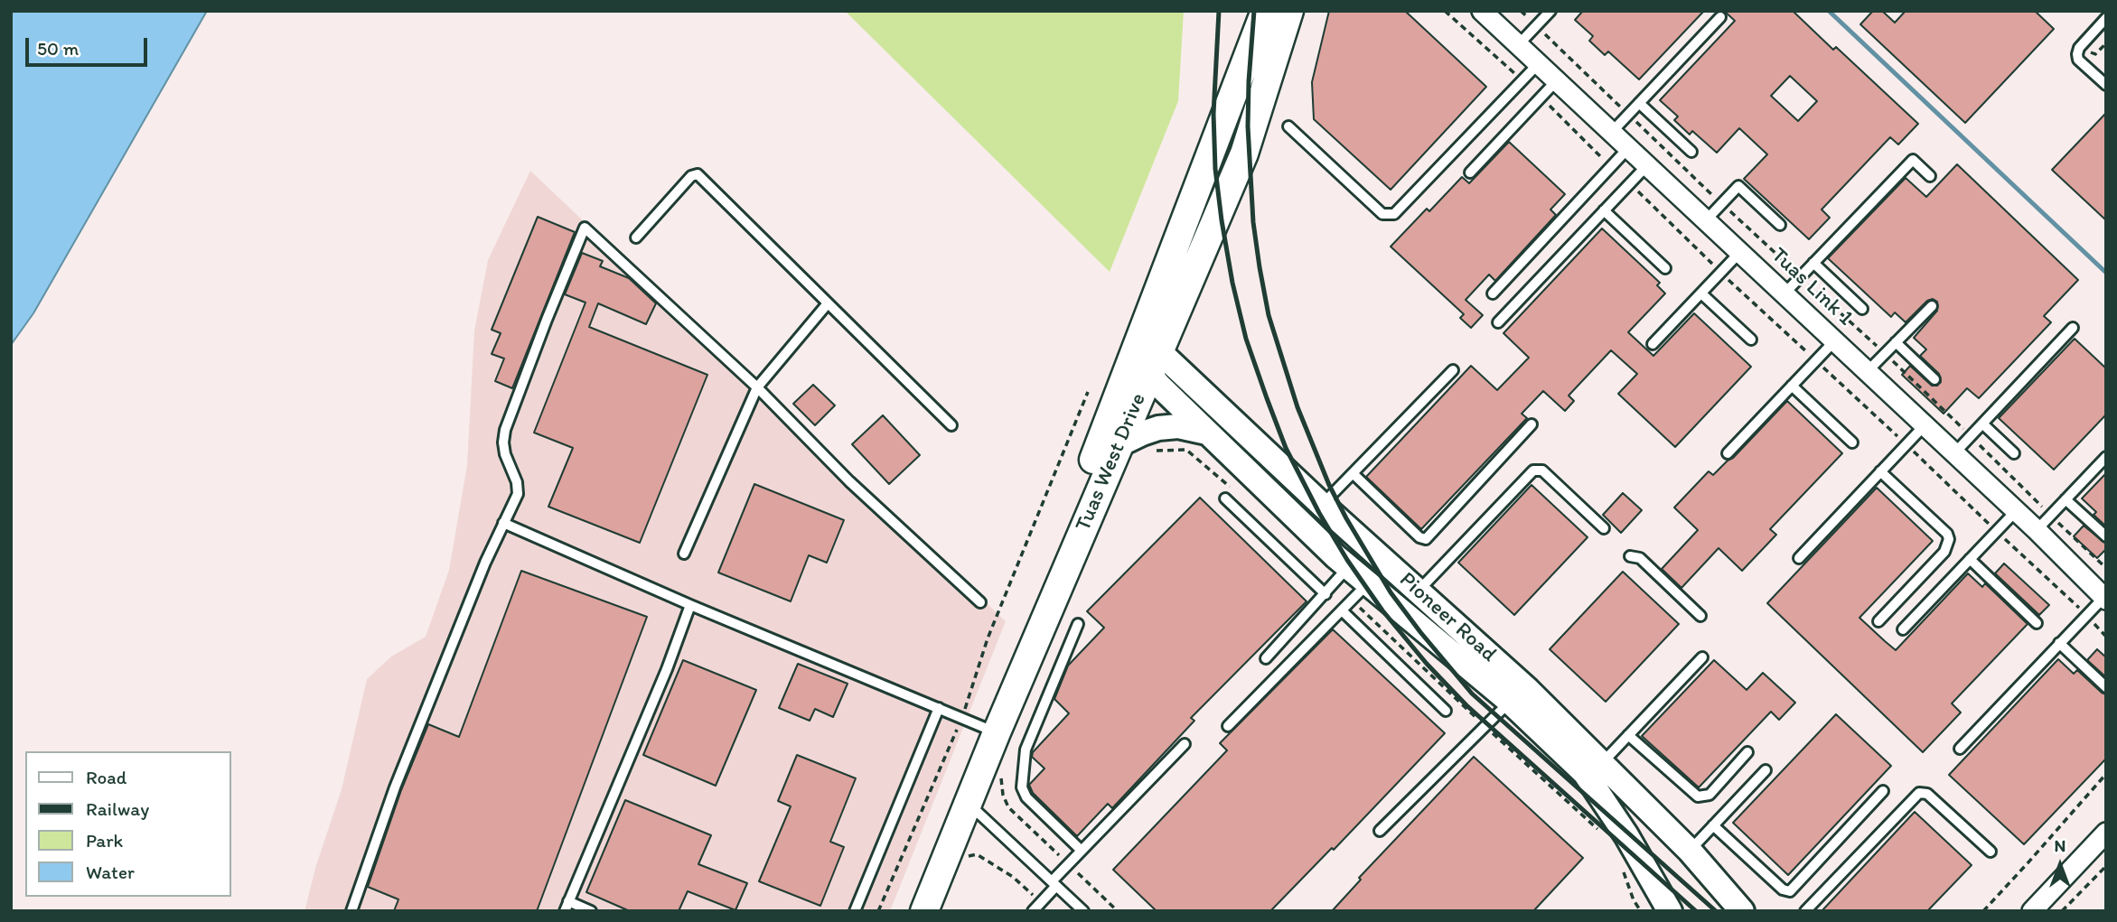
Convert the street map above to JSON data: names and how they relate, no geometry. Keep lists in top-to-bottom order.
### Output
{
  "streets": {
    "main road": ["Tuas West Drive"],
    "street": ["Tuas Link 1", "Pioneer Road"]
  },
  "crossings": [
    ["Tuas West Drive", "Pioneer Road"]
  ],
  "legend": [
    "Road",
    "Railway",
    "Park",
    "Water"
  ],
  "scale_bar": "50 m",
  "north": "top"
}
